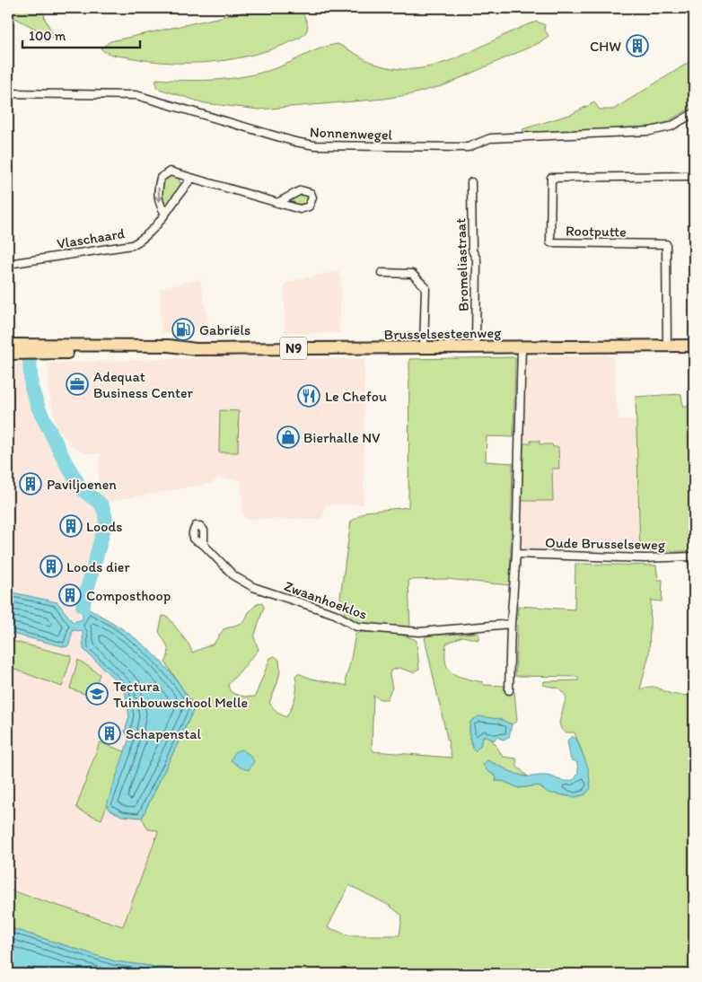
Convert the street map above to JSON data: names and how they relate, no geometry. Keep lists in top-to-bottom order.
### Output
{
  "streets": {
    "main road": ["Brusselsesteenweg", "N9"],
    "street": [
      "Nonnenwegel",
      "Rootputte",
      "Vlaschaard",
      "Bromeliastraat",
      "Oude Brusselseweg",
      "Zwaanhoeklos"
    ]
  },
  "crossings": [
    ["Rootputte", "Brusselsesteenweg"],
    ["Bromeliastraat", "Brusselsesteenweg"]
  ],
  "places": {
    "building": [
      "CHW",
      "Paviljoenen",
      "Loods",
      "Loods dier",
      "Composthoop",
      "Schapenstal"
    ],
    "fuel station": ["Gabriëls"],
    "office": ["Adequat Business Center"],
    "restaurant": ["Le Chefou"],
    "shop": ["Bierhalle NV"],
    "school or university": ["Tectura Tuinbouwschool Melle"]
  },
  "scale_bar": "100 m"
}
